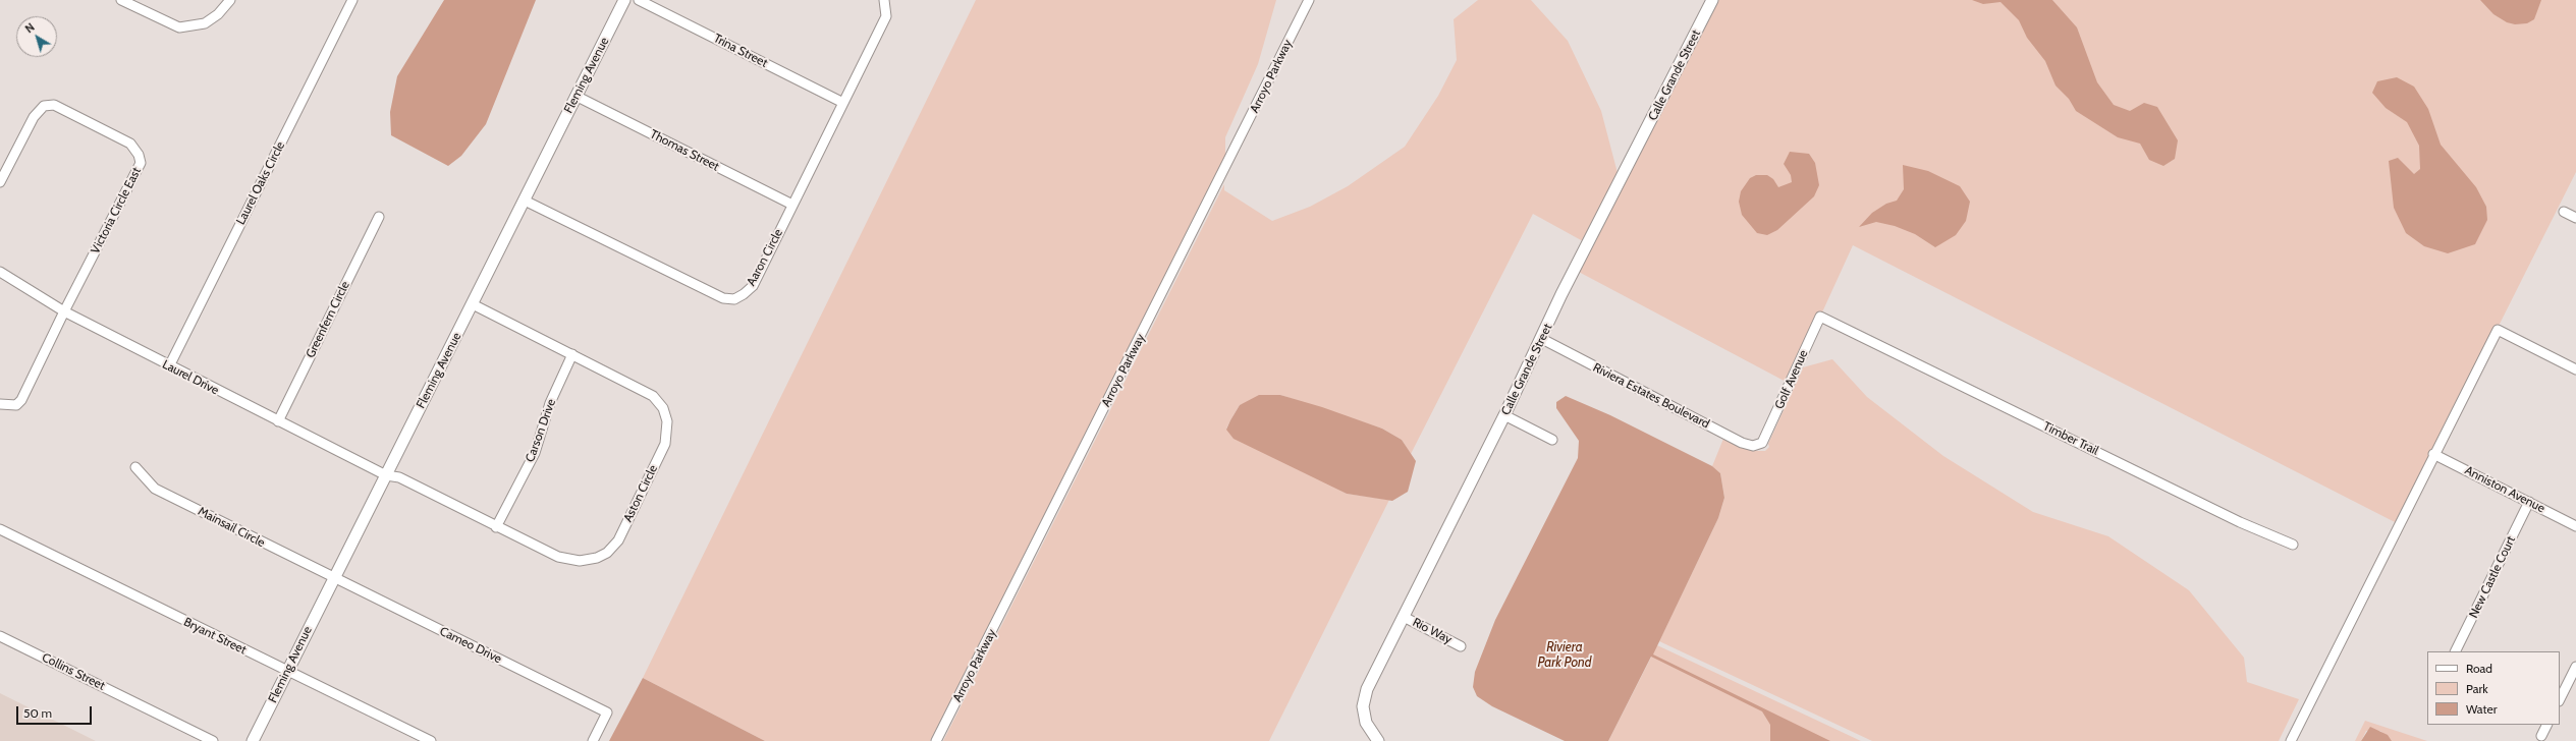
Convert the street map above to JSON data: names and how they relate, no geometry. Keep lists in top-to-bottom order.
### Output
{
  "streets": {
    "street": [
      "Trina Street",
      "Fleming Avenue",
      "Calle Grande Street",
      "Arroyo Parkway",
      "Thomas Street",
      "Laurel Oaks Circle",
      "Victoria Circle East",
      "Aaron Circle",
      "Greenfern Circle",
      "Laurel Drive",
      "Golf Avenue",
      "Riviera Estates Boulevard",
      "Carson Drive",
      "Timber Trail",
      "Anniston Avenue",
      "Aston Circle",
      "Mainsail Circle",
      "New Castle Court",
      "Rio Way",
      "Bryant Street",
      "Cameo Drive",
      "Collins Street"
    ]
  },
  "crossings": [
    ["Trina Street", "Aaron Circle"],
    ["Fleming Avenue", "Thomas Street"],
    ["Fleming Avenue", "Aaron Circle"],
    ["Fleming Avenue", "Laurel Drive"],
    ["Fleming Avenue", "Aston Circle"],
    ["Fleming Avenue", "Mainsail Circle"],
    ["Fleming Avenue", "Bryant Street"],
    ["Fleming Avenue", "Cameo Drive"],
    ["Calle Grande Street", "Riviera Estates Boulevard"],
    ["Calle Grande Street", "Rio Way"],
    ["Thomas Street", "Aaron Circle"],
    ["Laurel Oaks Circle", "Laurel Drive"],
    ["Victoria Circle East", "Laurel Drive"],
    ["Greenfern Circle", "Laurel Drive"],
    ["Laurel Drive", "Aston Circle"],
    ["Golf Avenue", "Riviera Estates Boulevard"],
    ["Golf Avenue", "Timber Trail"],
    ["Carson Drive", "Aston Circle"],
    ["Anniston Avenue", "New Castle Court"],
    ["Mainsail Circle", "Cameo Drive"]
  ],
  "water": ["Riviera Park Pond"],
  "legend": ["Road", "Park", "Water"],
  "scale_bar": "50 m",
  "north": "top left"
}
